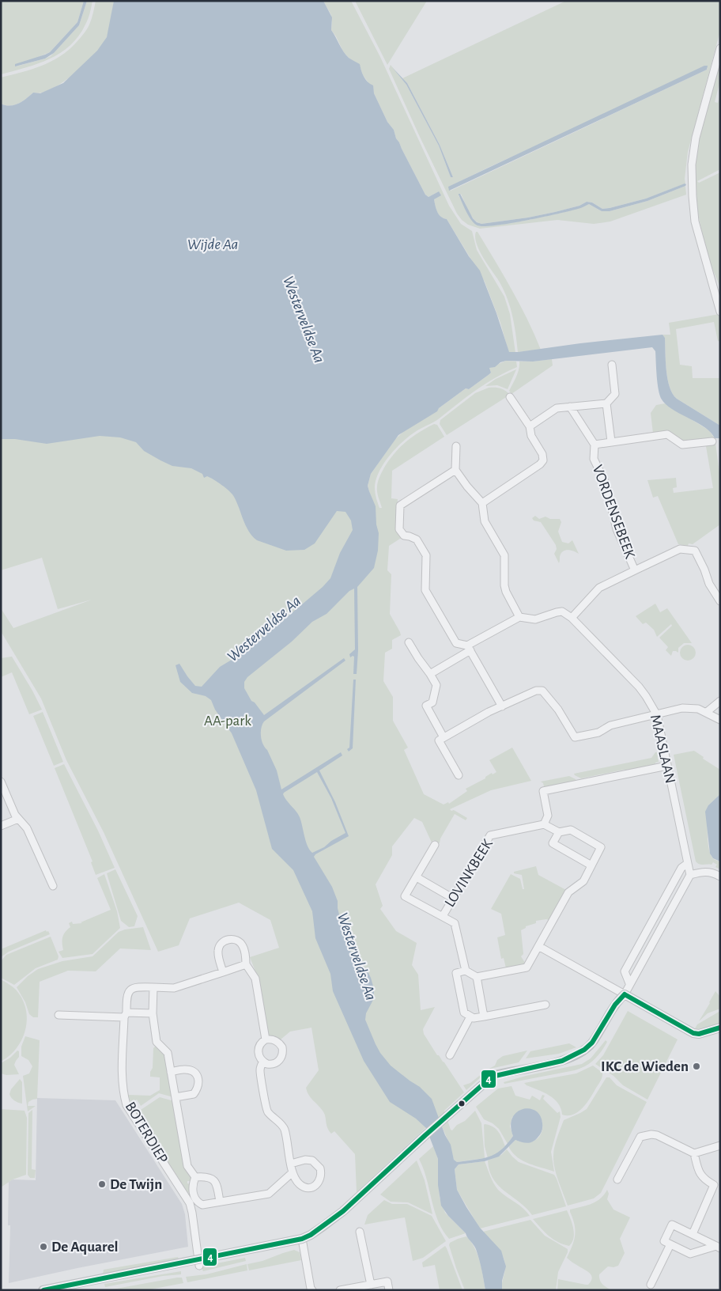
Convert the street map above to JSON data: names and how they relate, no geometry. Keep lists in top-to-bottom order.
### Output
{
  "streets": {
    "street": [
      "VORDENSEBEEK",
      "MAASLAAN",
      "LOVINKBEEK",
      "BOTERDIEP"
    ]
  },
  "crossings": [
    ["VORDENSEBEEK", "MAASLAAN"]
  ],
  "water": ["Wijde Aa", "Westerveldse Aa"],
  "parks": ["AA-park"],
  "places": ["IKC de Wieden", "De Twijn", "De Aquarel"],
  "lines": ["transit line 4"]
}
